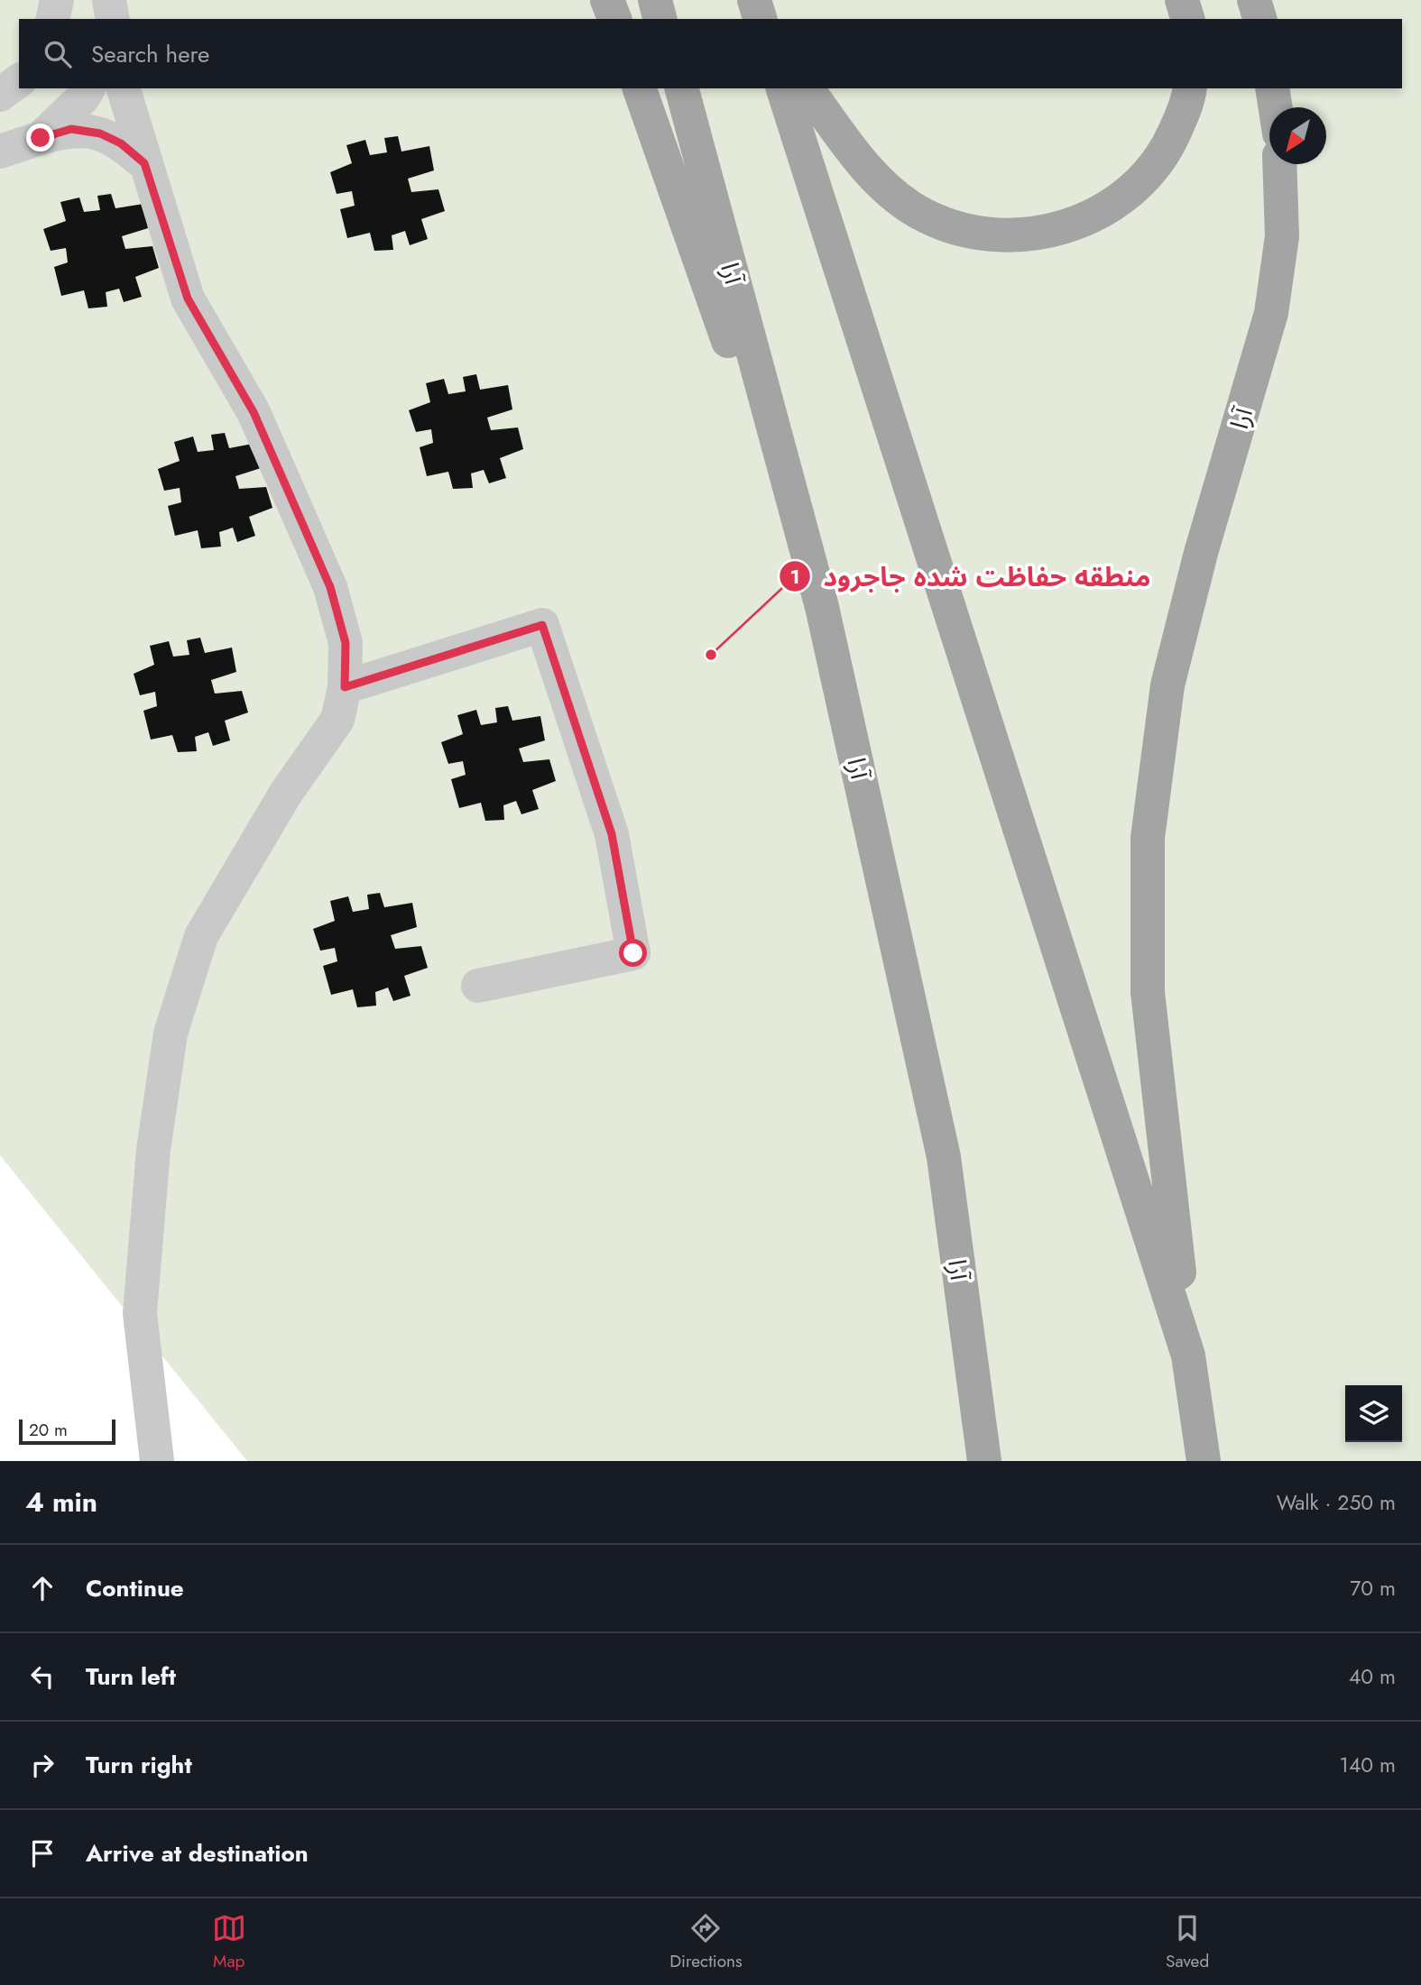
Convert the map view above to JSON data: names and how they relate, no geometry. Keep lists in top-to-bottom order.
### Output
{
  "streets": {
    "main road": ["آرا"]
  },
  "places": ["منطقه حفاظت شده جاجرود"],
  "scale_bar": "20 m",
  "north": "bottom left",
  "page": {
    "search": "Search here",
    "scale": "20 m",
    "heading": ["4 min", "Walk · 250 m"],
    "list": [
      ["Continue", "70 m"],
      ["Turn left", "40 m"],
      ["Turn right", "140 m"],
      "Arrive at destination"
    ],
    "nav": ["Map", "Directions", "Saved"]
  }
}
